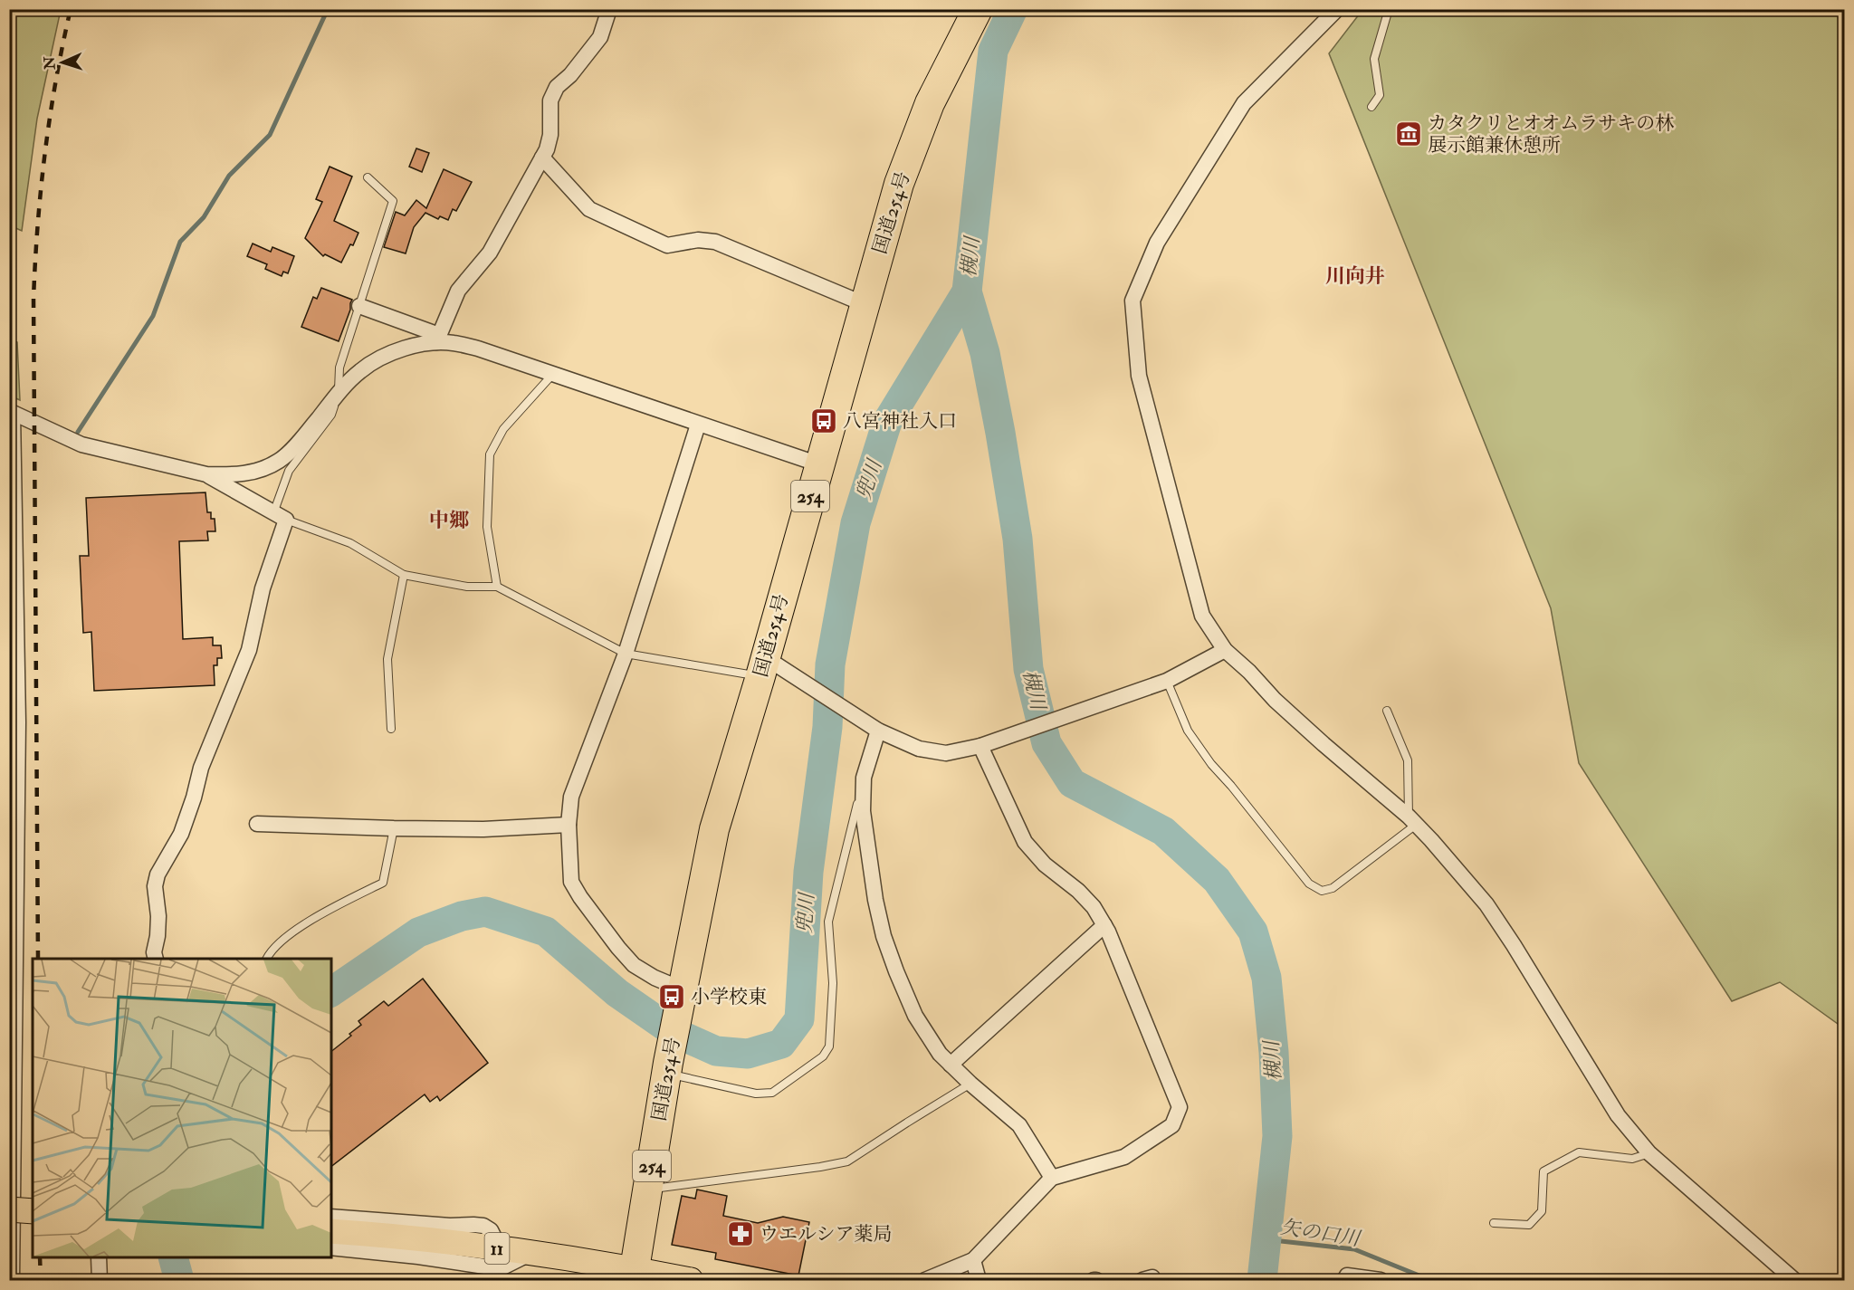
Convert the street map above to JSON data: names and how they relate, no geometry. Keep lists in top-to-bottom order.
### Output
{
  "streets": {
    "highway": ["国道254号", "254"],
    "main road": ["11"]
  },
  "crossings": [
    ["国道254号", "11"]
  ],
  "districts": ["川向井", "中郷"],
  "water": ["槻川", "兜川", "矢の口川"],
  "places": {
    "museum": ["カタクリとオオムラサキの林 展示館兼休憩所"],
    "bus stop": ["八宮神社入口", "小学校東"],
    "pharmacy": ["ウエルシア薬局"]
  },
  "north": "left"
}
